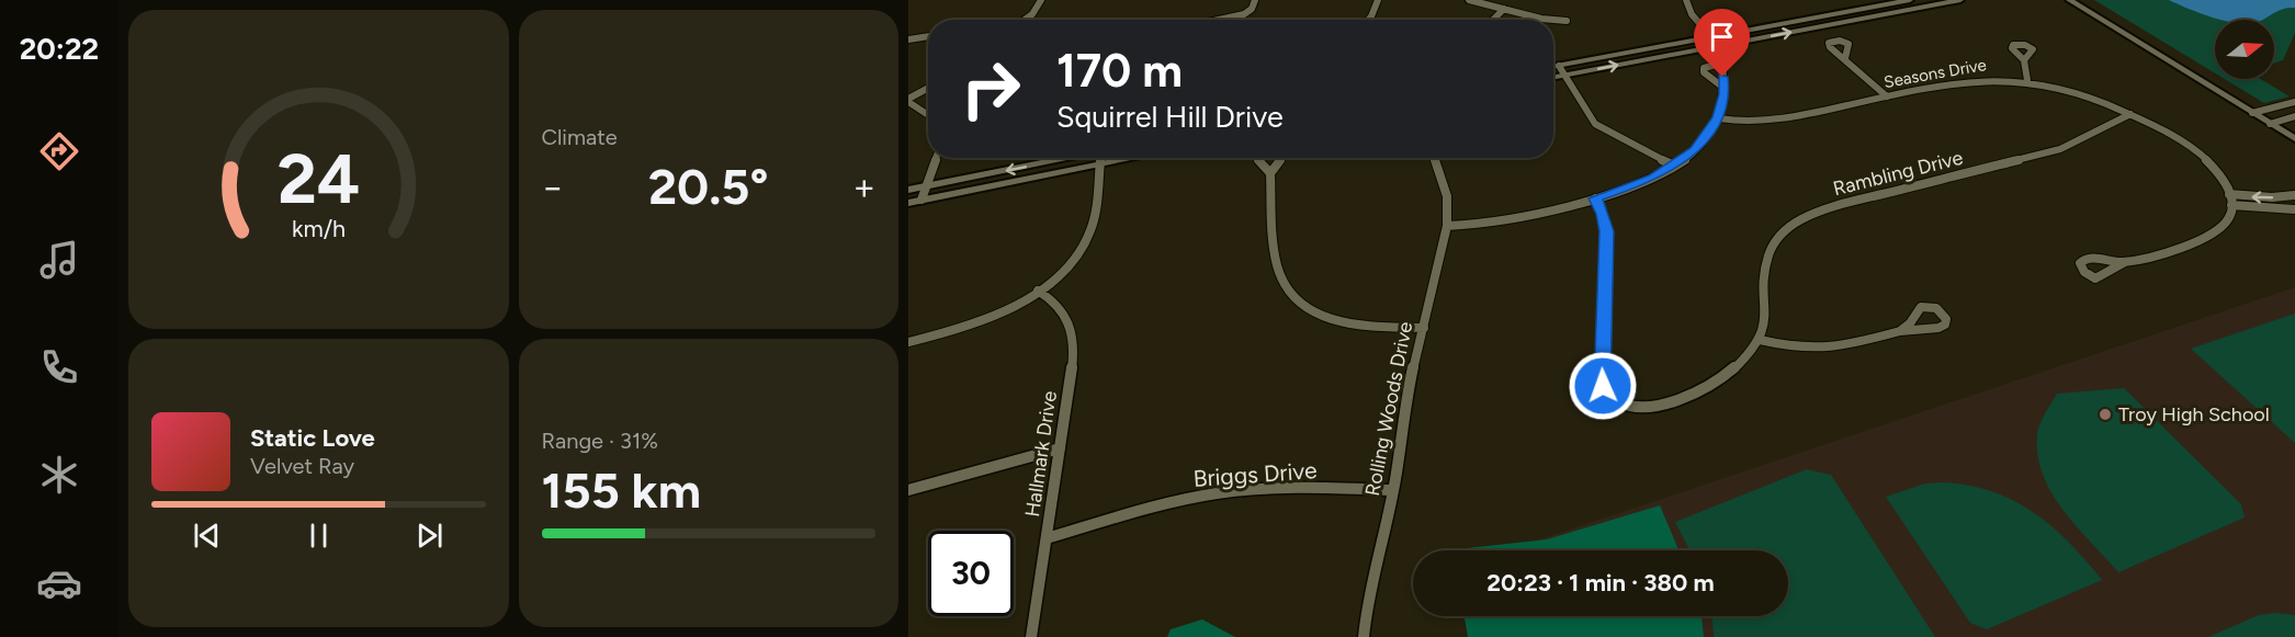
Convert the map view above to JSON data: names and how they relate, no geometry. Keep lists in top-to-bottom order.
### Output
{
  "streets": {
    "street": [
      "Seasons Drive",
      "Rambling Drive",
      "Rolling Woods Drive",
      "Hallmark Drive",
      "Briggs Drive"
    ]
  },
  "crossings": [
    ["Seasons Drive", "Rambling Drive"],
    ["Rolling Woods Drive", "Briggs Drive"],
    ["Hallmark Drive", "Briggs Drive"]
  ],
  "places": ["Troy High School"],
  "north": "right",
  "page": {
    "tabs": "20:22",
    "tile": [
      "Climate",
      ["Range · 31%", "155 km"]
    ],
    "turn": ["170 m", "Squirrel Hill Drive"],
    "heat": ["−", "20.5°", "+"],
    "song": ["Static Love", "Velvet Ray"],
    "limit": "30",
    "trip": "20:23 · 1 min · 380 m",
    "gauge": ["24", "km/h"]
  }
}
